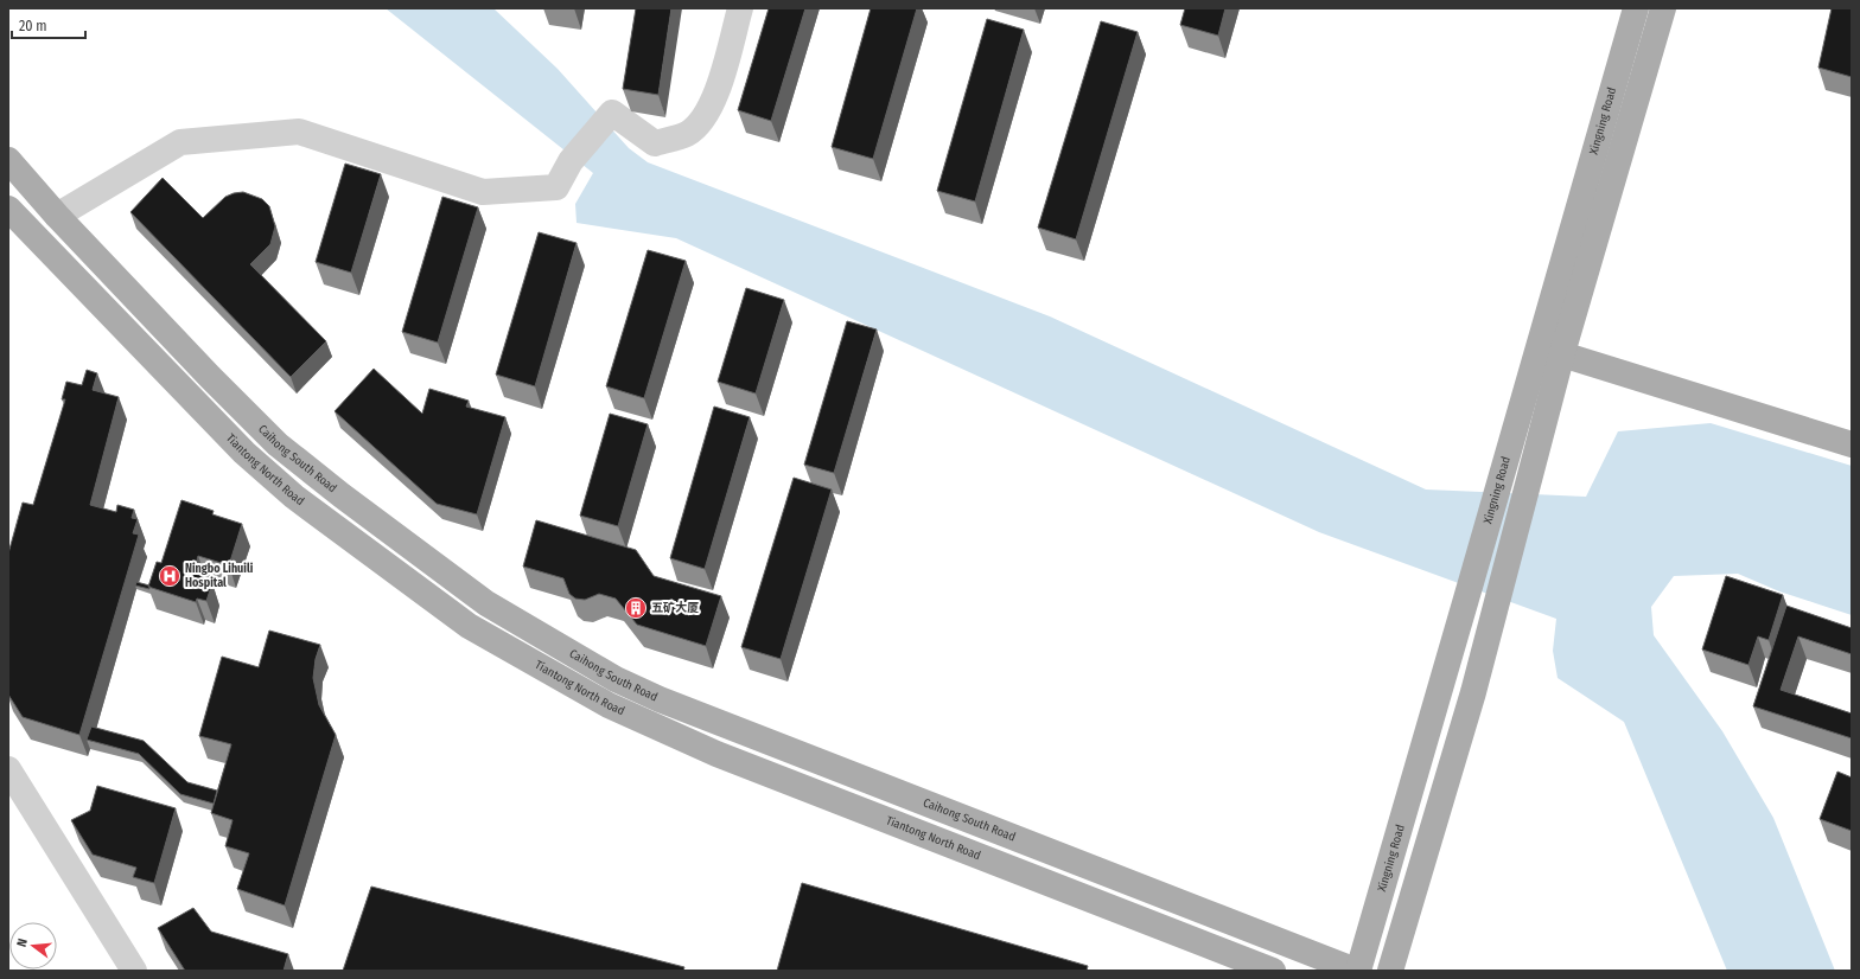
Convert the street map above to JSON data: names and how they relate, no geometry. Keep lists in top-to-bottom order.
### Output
{
  "streets": {
    "main road": ["Xingning Road", "Caihong South Road", "Tiantong North Road"]
  },
  "crossings": [
    ["Xingning Road", "Caihong South Road"]
  ],
  "places": {
    "hospital": ["Ningbo Lihuili Hospital"],
    "building": ["五矿大厦"]
  },
  "scale_bar": "20 m",
  "north": "left"
}
